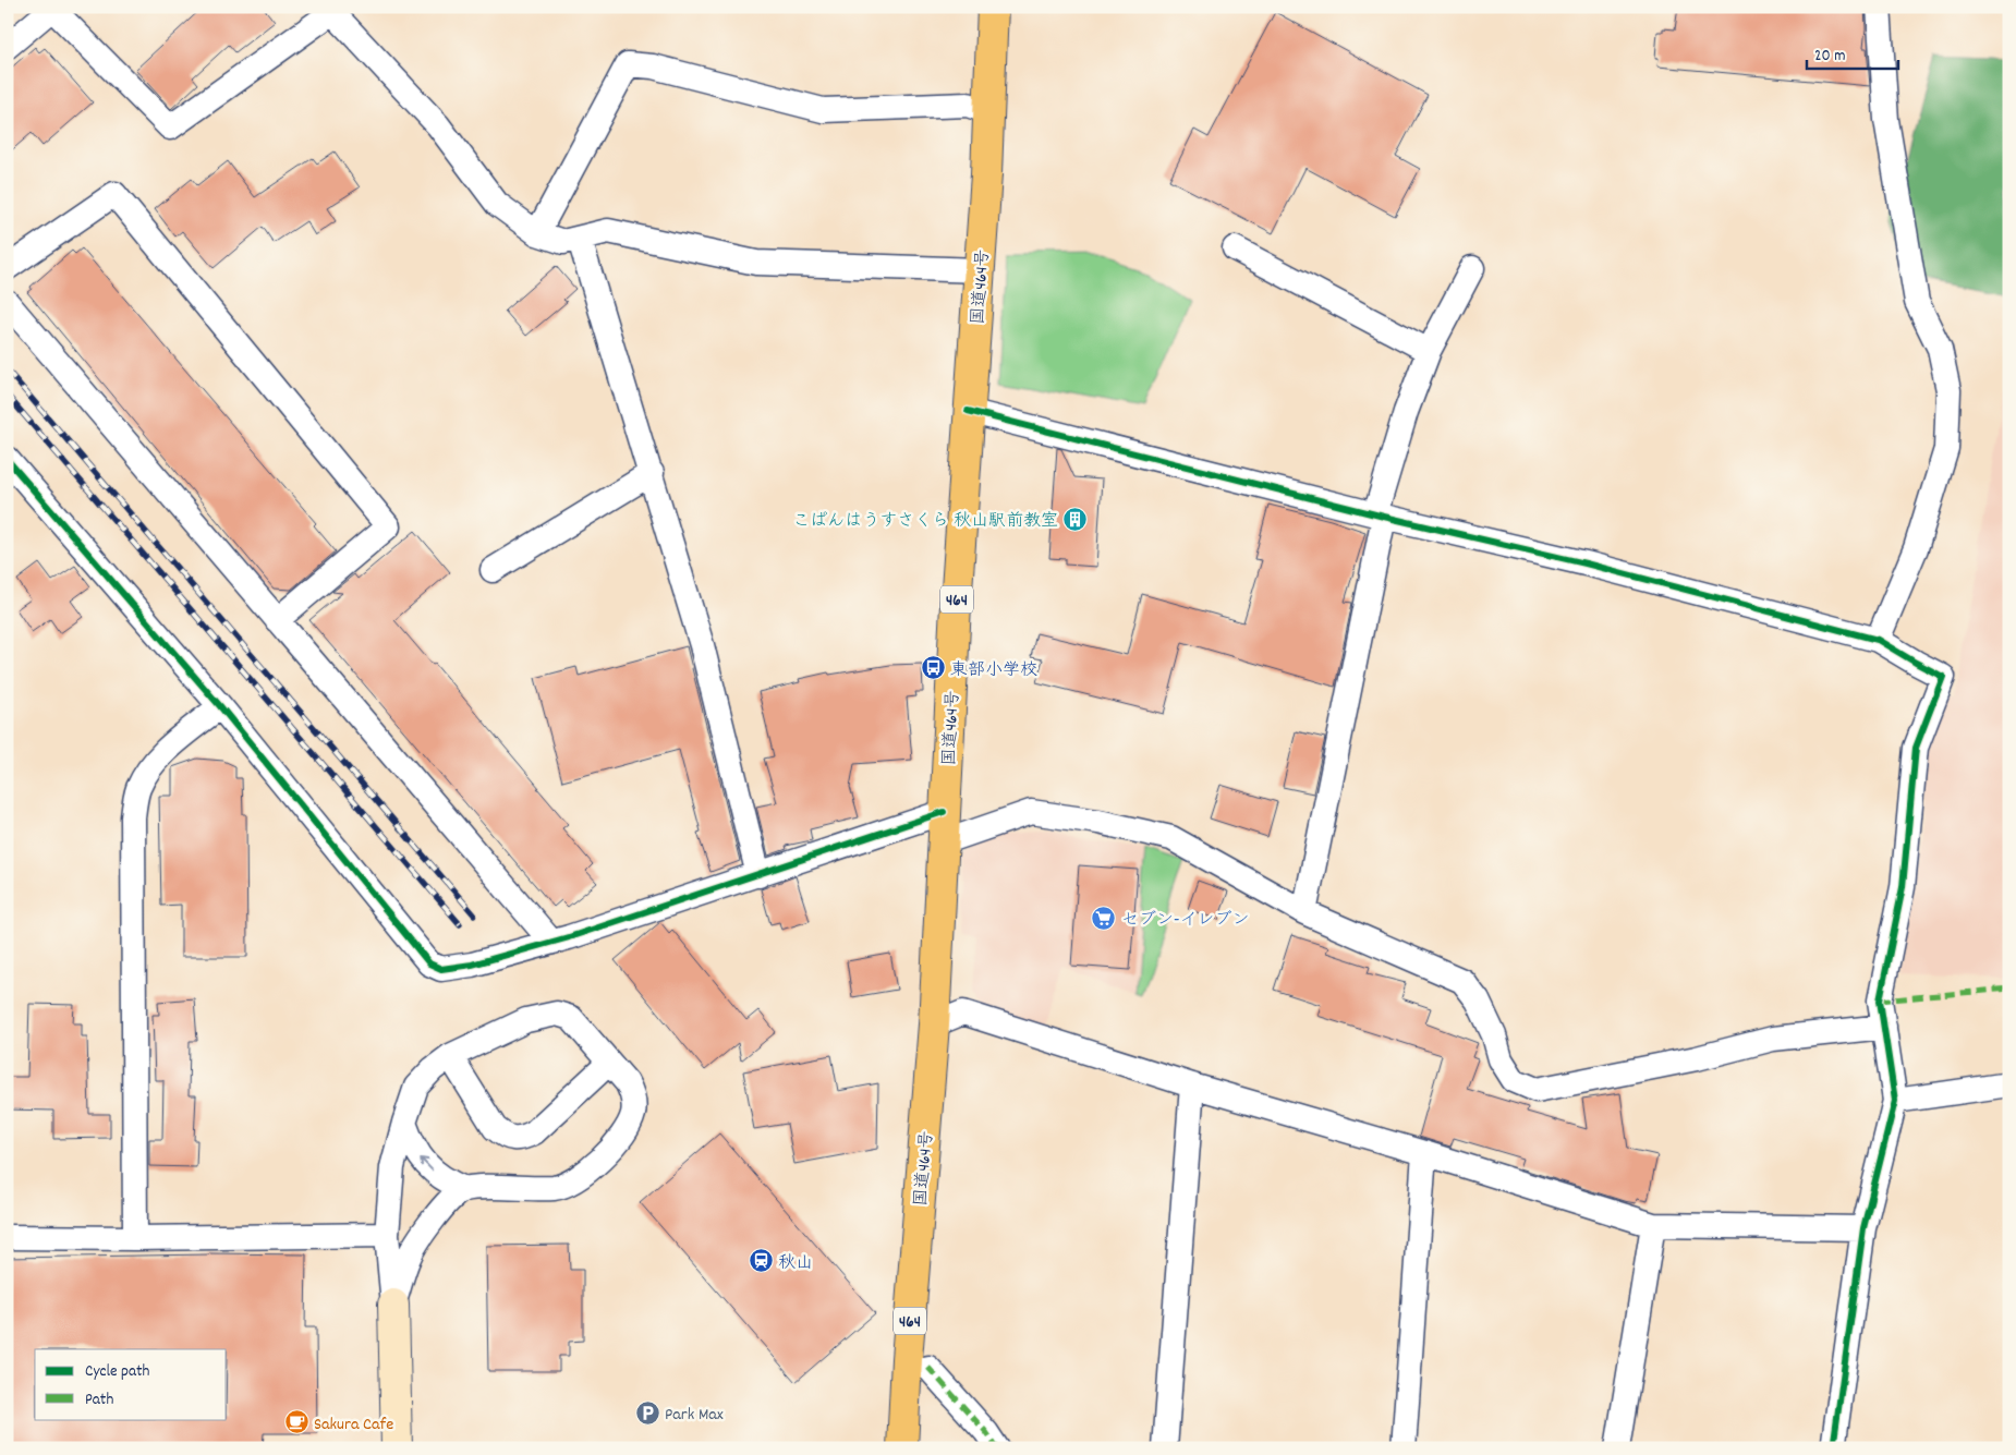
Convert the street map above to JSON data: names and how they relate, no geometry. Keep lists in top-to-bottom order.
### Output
{
  "streets": {
    "highway": ["国道464号", "464"]
  },
  "places": {
    "building": ["こぱんはうすさくら 秋山駅前教室"],
    "bus stop": ["東部小学校"],
    "supermarket": ["セブン-イレブン"],
    "station": ["秋山"],
    "parking": ["Park Max"],
    "cafe": ["Sakura Cafe"]
  },
  "legend": ["Cycle path", "Path"],
  "scale_bar": "20 m"
}
